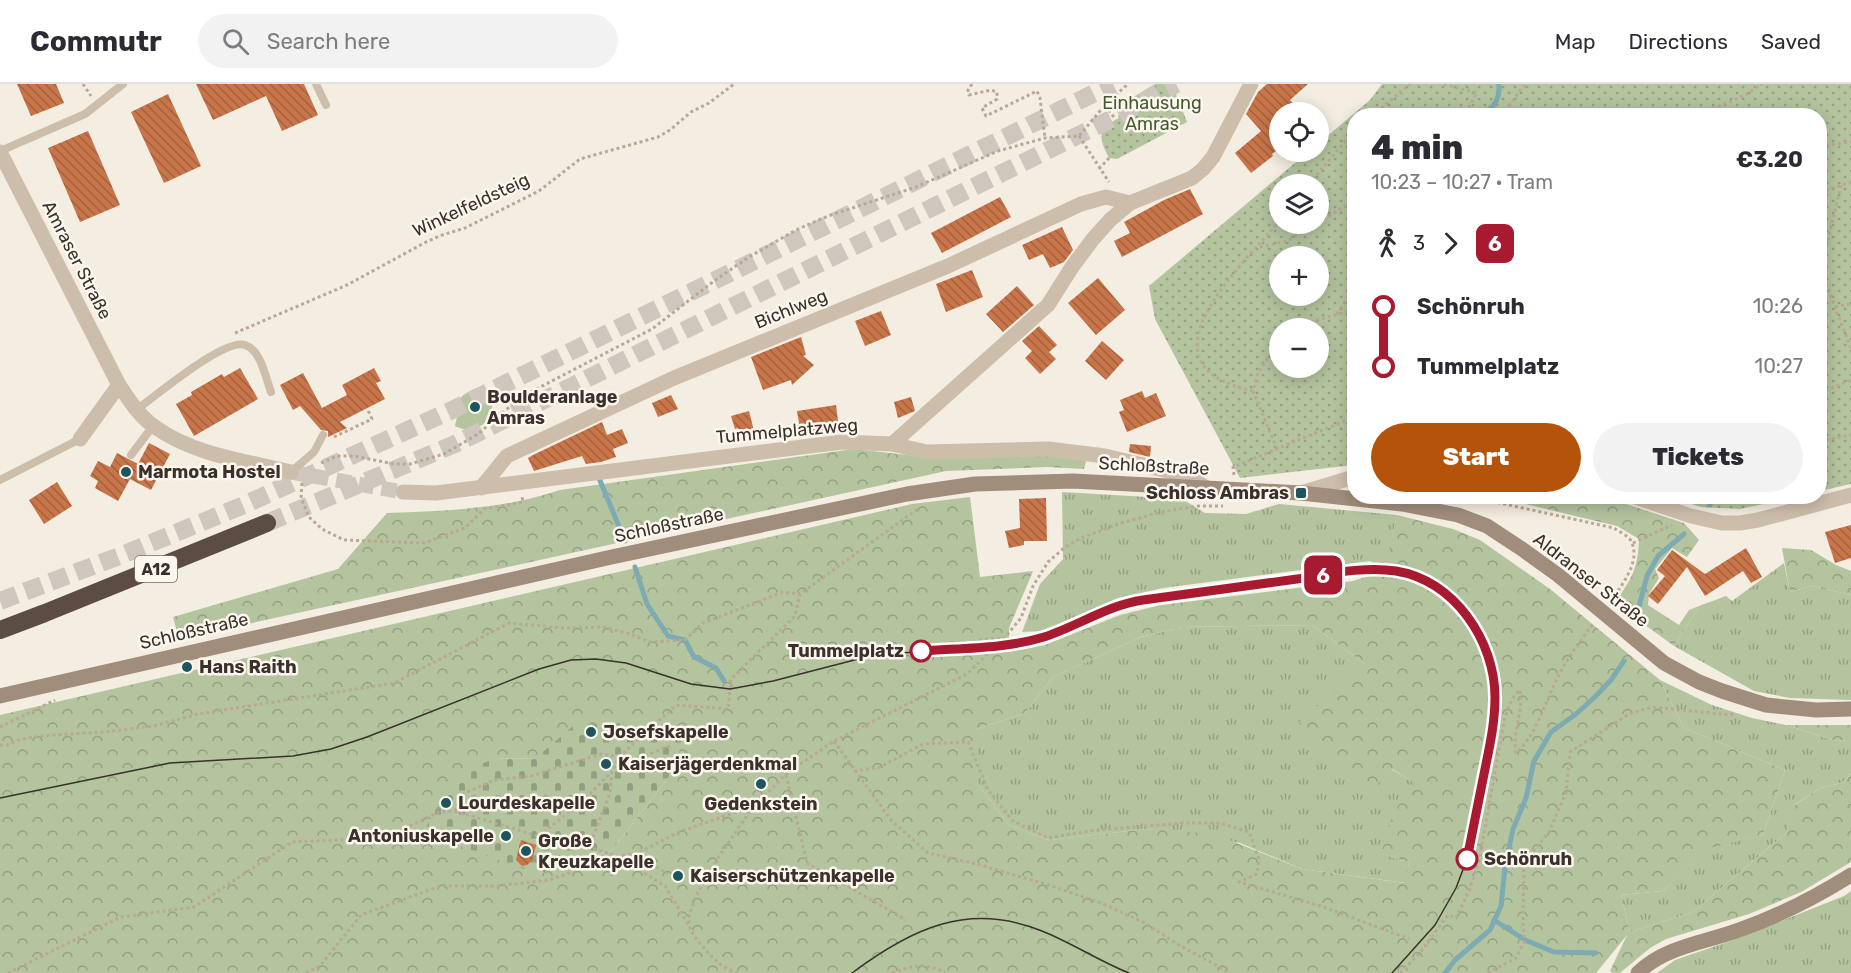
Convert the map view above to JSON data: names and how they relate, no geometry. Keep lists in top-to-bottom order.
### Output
{
  "streets": {
    "highway": ["A12"],
    "main road": ["Schloßstraße", "Aldranser Straße"],
    "street": ["Amraser Straße", "Bichlweg", "Tummelplatzweg"],
    "path": ["Winkelfeldsteig"]
  },
  "crossings": [
    ["Bichlweg", "Tummelplatzweg"],
    ["Tummelplatzweg", "Schloßstraße"],
    ["Schloßstraße", "Aldranser Straße"]
  ],
  "parks": ["Einhausung Amras"],
  "places": {
    "other": [
      "Boulderanlage Amras",
      "Marmota Hostel",
      "Tummelplatz",
      "Hans Raith",
      "Josefskapelle",
      "Kaiserjägerdenkmal",
      "Gedenkstein",
      "Lourdeskapelle",
      "Antoniuskapelle",
      "Große Kreuzkapelle",
      "Schönruh",
      "Kaiserschützenkapelle"
    ],
    "transit": ["Schloss Ambras"]
  },
  "lines": ["tram line 6"],
  "page": {
    "header": "Commutr",
    "search": "Search here",
    "nav": ["Map", "Directions", "Saved"],
    "on_map": "6",
    "map_buttons": ["+", "−"],
    "heading": ["4 min", "10:23 – 10:27 · Tram", "€3.20"],
    "legs": ["3", "6"],
    "list": [
      {
        "name": "Schönruh",
        "value": "10:26"
      },
      {
        "name": "Tummelplatz",
        "value": "10:27"
      }
    ],
    "buttons": ["Start", "Tickets"]
  }
}
